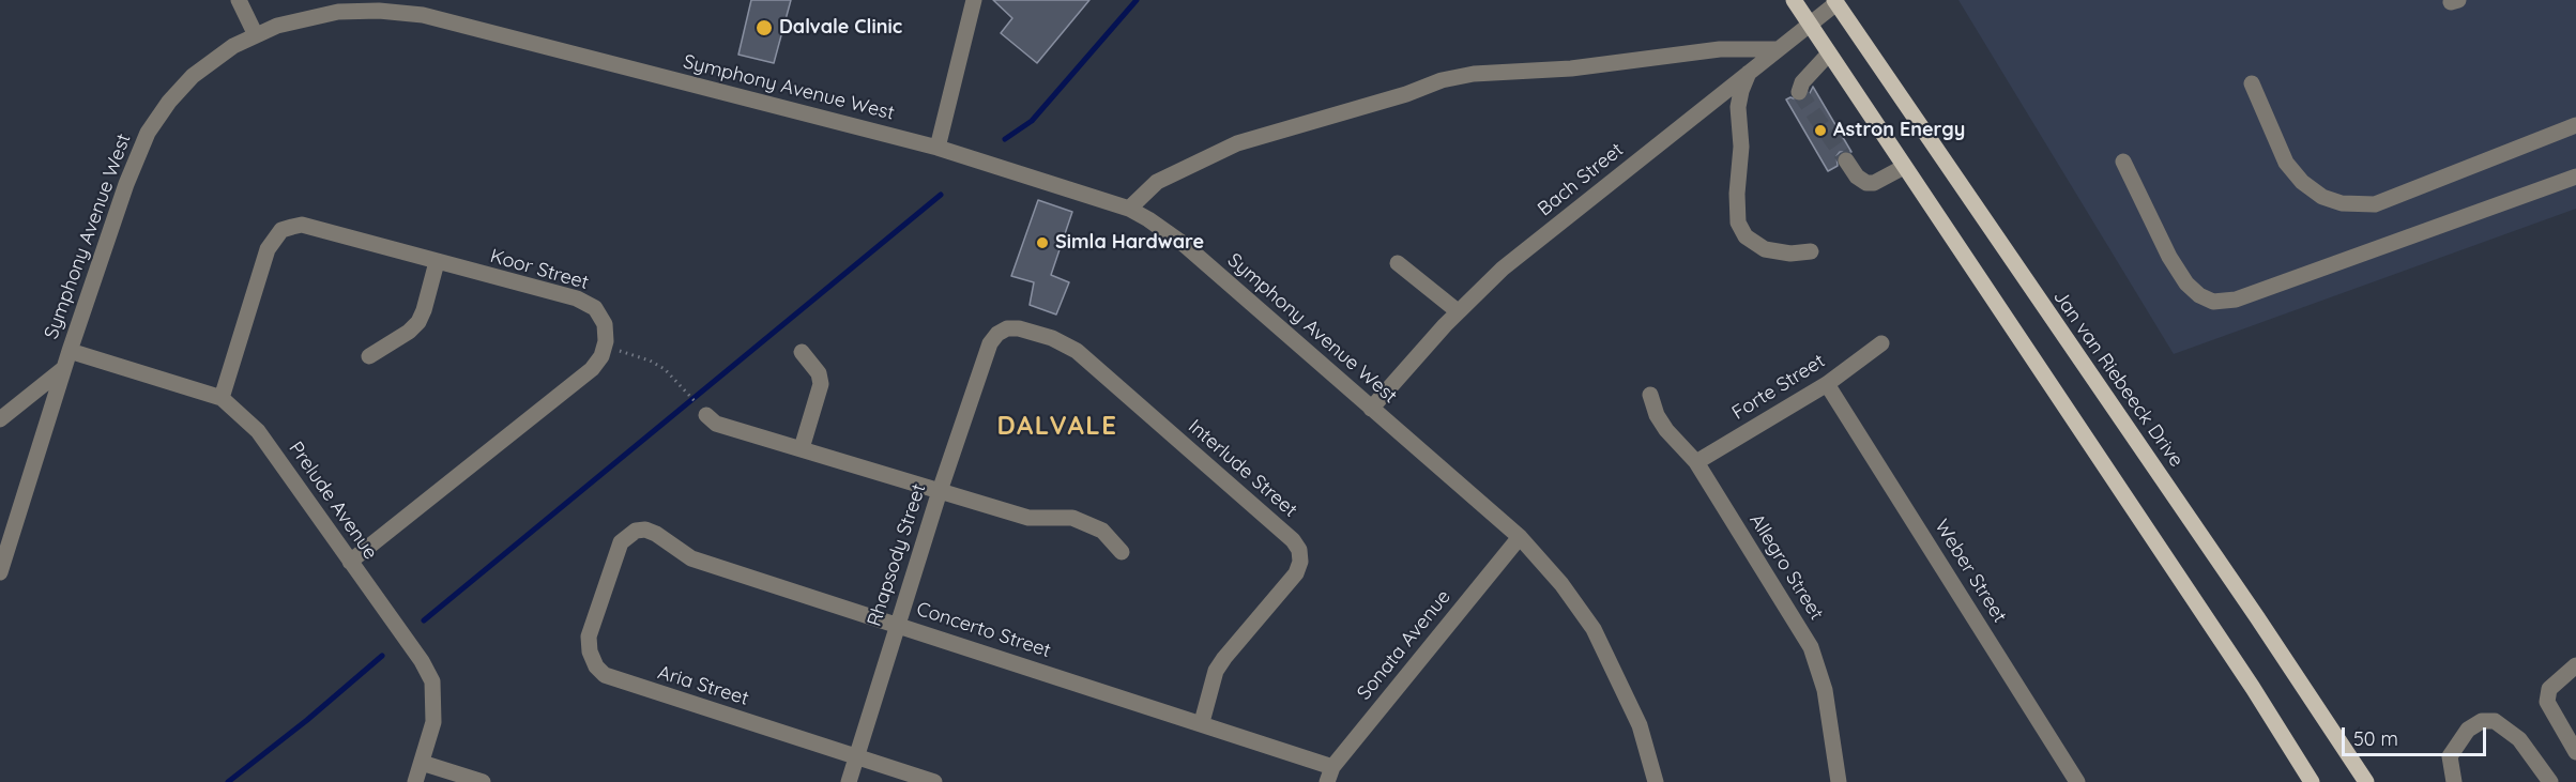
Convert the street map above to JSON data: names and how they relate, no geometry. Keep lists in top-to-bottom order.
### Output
{
  "streets": {
    "main road": ["Jan van Riebeeck Drive"],
    "street": [
      "Symphony Avenue West",
      "Bach Street",
      "Koor Street",
      "Forte Street",
      "Interlude Street",
      "Prelude Avenue",
      "Rhapsody Street",
      "Allegro Street",
      "Weber Street",
      "Concerto Street",
      "Sonata Avenue",
      "Aria Street"
    ]
  },
  "crossings": [
    ["Symphony Avenue West", "Bach Street"],
    ["Symphony Avenue West", "Prelude Avenue"],
    ["Symphony Avenue West", "Sonata Avenue"],
    ["Bach Street", "Jan van Riebeeck Drive"],
    ["Koor Street", "Prelude Avenue"],
    ["Forte Street", "Allegro Street"],
    ["Forte Street", "Weber Street"],
    ["Interlude Street", "Rhapsody Street"],
    ["Interlude Street", "Concerto Street"],
    ["Rhapsody Street", "Concerto Street"],
    ["Rhapsody Street", "Aria Street"],
    ["Concerto Street", "Sonata Avenue"],
    ["Concerto Street", "Aria Street"]
  ],
  "districts": ["DALVALE"],
  "places": ["Dalvale Clinic", "Astron Energy", "Simla Hardware"],
  "scale_bar": "50 m"
}
